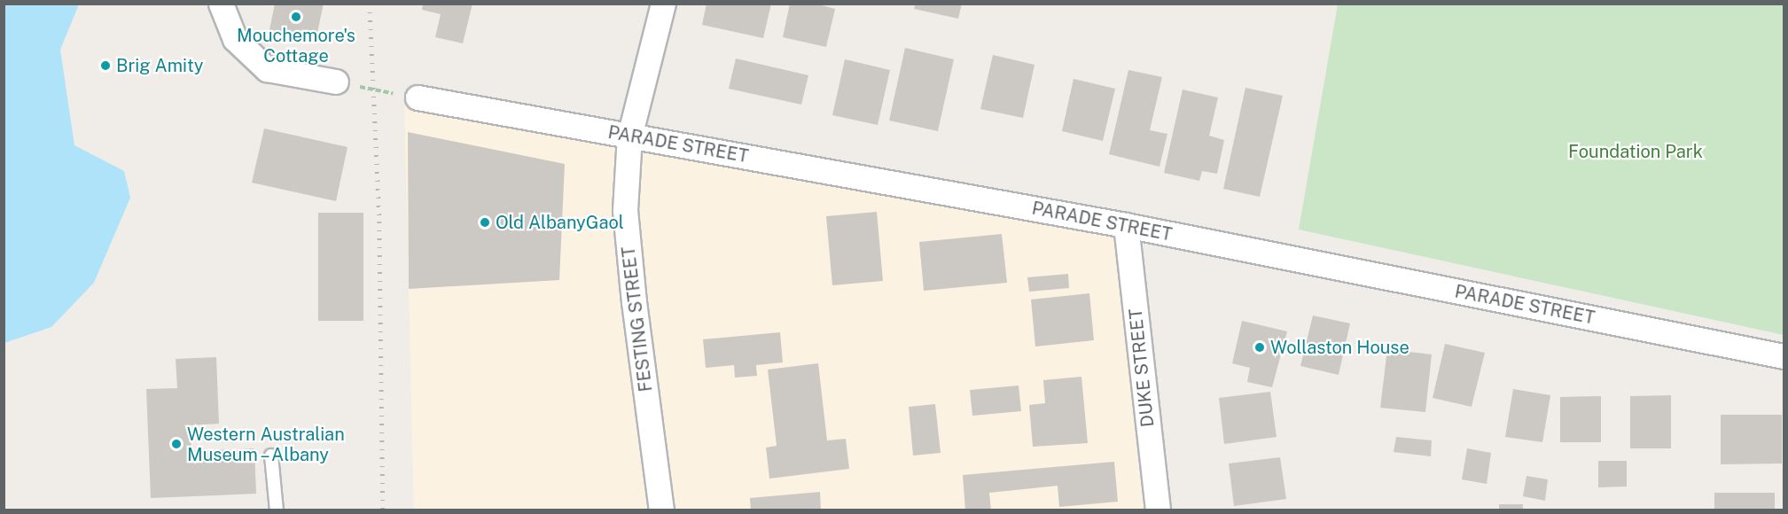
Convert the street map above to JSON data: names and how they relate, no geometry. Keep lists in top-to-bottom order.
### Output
{
  "streets": {
    "street": ["PARADE STREET", "FESTING STREET", "DUKE STREET"]
  },
  "crossings": [
    ["PARADE STREET", "FESTING STREET"],
    ["PARADE STREET", "DUKE STREET"]
  ],
  "parks": ["Foundation Park"],
  "places": [
    "Mouchemore's Cottage",
    "Brig Amity",
    "Old AlbanyGaol",
    "Wollaston House",
    "Western Australian Museum – Albany"
  ]
}
